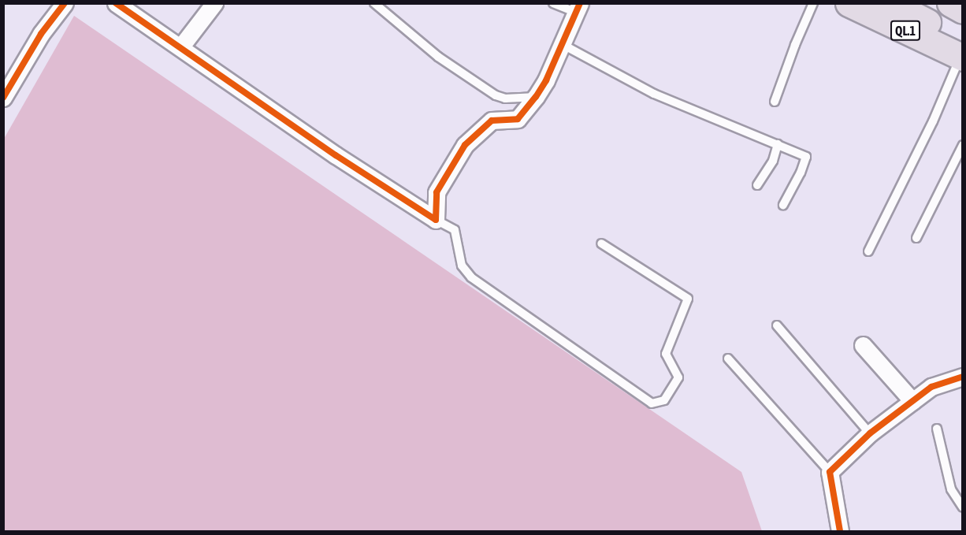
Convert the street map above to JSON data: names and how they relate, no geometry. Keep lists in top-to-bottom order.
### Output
{
  "streets": {
    "highway": ["QL.1"]
  }
}
